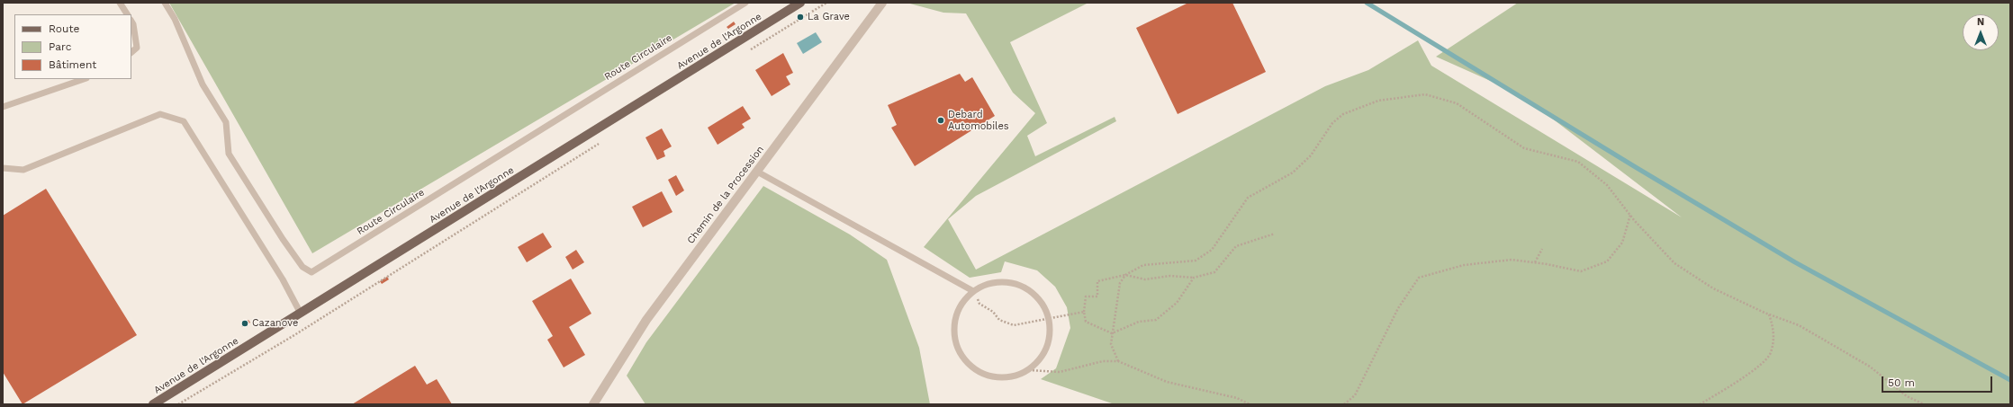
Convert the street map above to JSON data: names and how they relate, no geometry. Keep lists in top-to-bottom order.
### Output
{
  "streets": {
    "main road": ["Avenue de l'Argonne"],
    "street": ["Chemin de la Procession"],
    "lane": ["Route Circulaire"]
  },
  "places": ["La Grave", "Debard Automobiles", "Cazanove"],
  "legend": ["Route", "Parc", "Bâtiment"],
  "scale_bar": "50 m",
  "north": "top"
}
